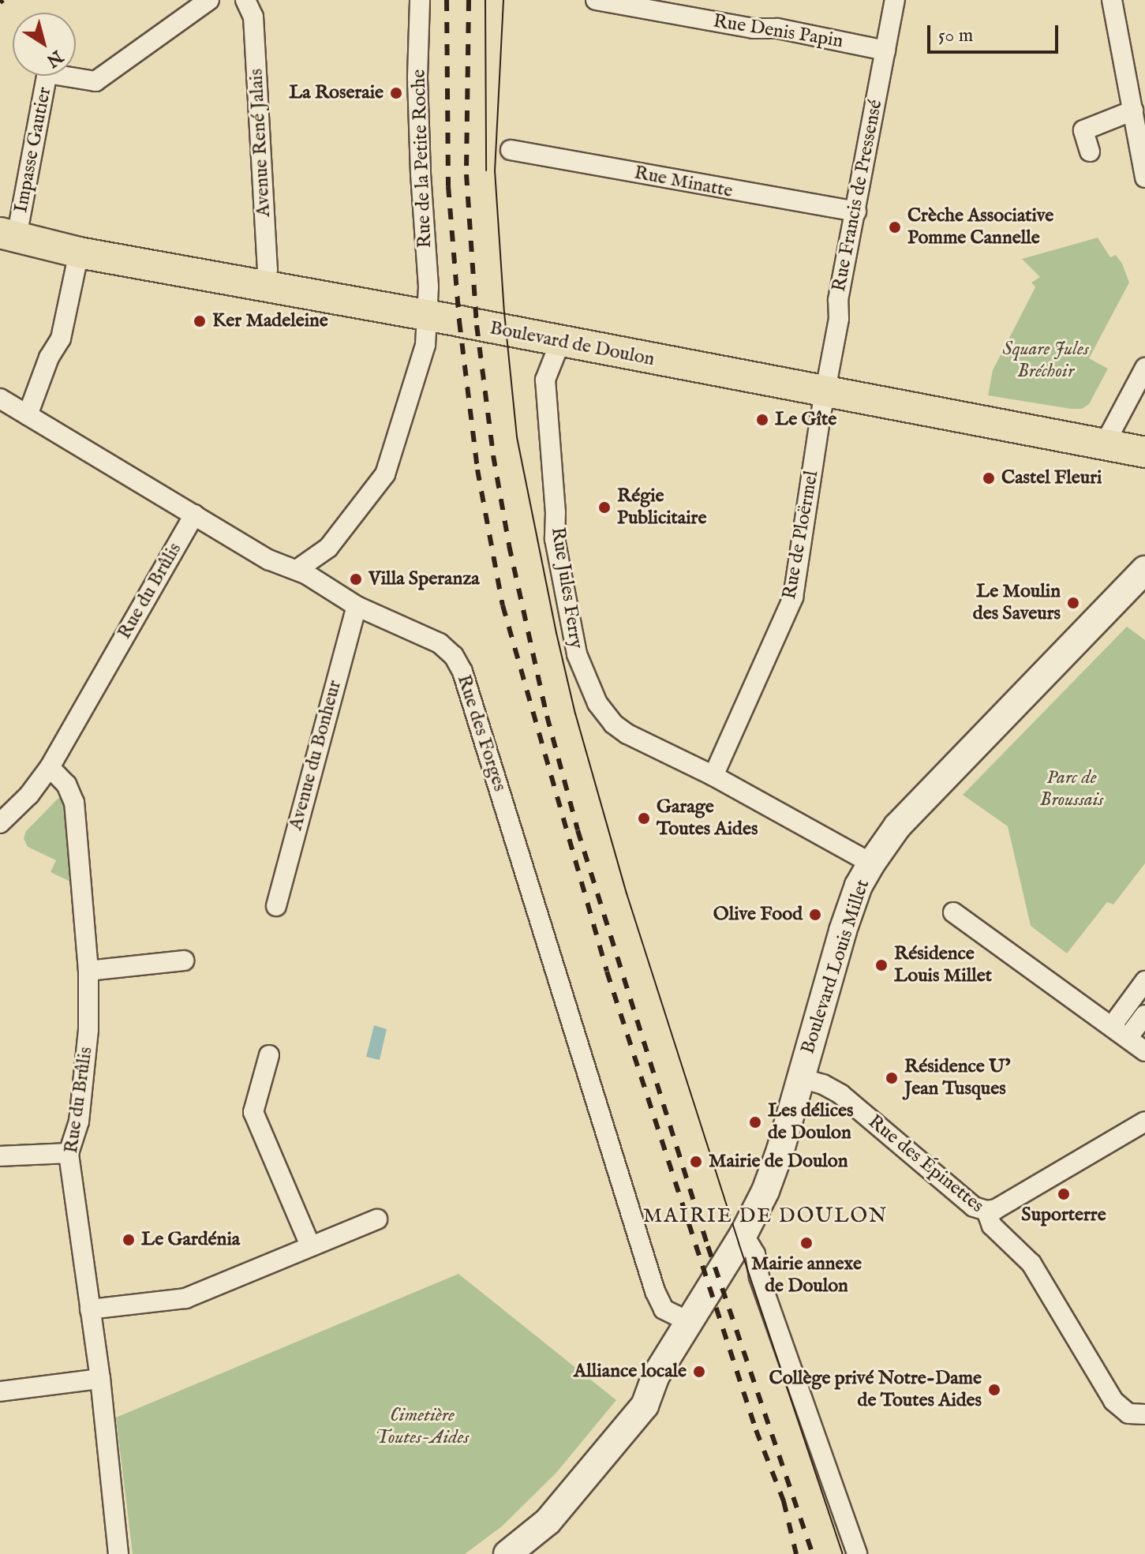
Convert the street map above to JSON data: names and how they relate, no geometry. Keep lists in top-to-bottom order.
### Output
{
  "streets": {
    "main road": ["Boulevard de Doulon"],
    "street": [
      "Rue Denis Papin",
      "Avenue René Jalais",
      "Impasse Gautier",
      "Rue de la Petite Roche",
      "Rue Minatte",
      "Rue Francis de Pressensé",
      "Rue de Ploërmel",
      "Rue Jules Ferry",
      "Rue du Brûlis",
      "Rue des Forges",
      "Avenue du Bonheur",
      "Boulevard Louis Millet",
      "Rue des Épinettes"
    ]
  },
  "crossings": [
    ["Rue Denis Papin", "Rue Francis de Pressensé"],
    ["Avenue René Jalais", "Boulevard de Doulon"],
    ["Impasse Gautier", "Boulevard de Doulon"],
    ["Rue de la Petite Roche", "Boulevard de Doulon"],
    ["Rue de la Petite Roche", "Rue des Forges"],
    ["Rue Minatte", "Rue Francis de Pressensé"],
    ["Rue Francis de Pressensé", "Boulevard de Doulon"],
    ["Rue Francis de Pressensé", "Rue de Ploërmel"],
    ["Boulevard de Doulon", "Rue de Ploërmel"],
    ["Boulevard de Doulon", "Rue Jules Ferry"],
    ["Rue de Ploërmel", "Rue Jules Ferry"],
    ["Rue Jules Ferry", "Boulevard Louis Millet"],
    ["Rue du Brûlis", "Rue des Forges"],
    ["Rue des Forges", "Avenue du Bonheur"],
    ["Rue des Forges", "Boulevard Louis Millet"],
    ["Boulevard Louis Millet", "Rue des Épinettes"]
  ],
  "districts": ["MAIRIE DE DOULON"],
  "parks": ["Square Jules Bréchoir", "Parc de Broussais", "Cimetière Toutes-Aides"],
  "places": [
    "La Roseraie",
    "Crèche Associative Pomme Cannelle",
    "Ker Madeleine",
    "Le Gîte",
    "Castel Fleuri",
    "Régie Publicitaire",
    "Villa Speranza",
    "Le Moulin des Saveurs",
    "Garage Toutes Aides",
    "Olive Food",
    "Résidence Louis Millet",
    "Résidence U’ Jean Tusques",
    "Les délices de Doulon",
    "Mairie de Doulon",
    "Suporterre",
    "Le Gardénia",
    "Mairie annexe de Doulon",
    "Alliance locale",
    "Collège privé Notre-Dame de Toutes Aides"
  ],
  "scale_bar": "50 m",
  "north": "bottom right"
}
